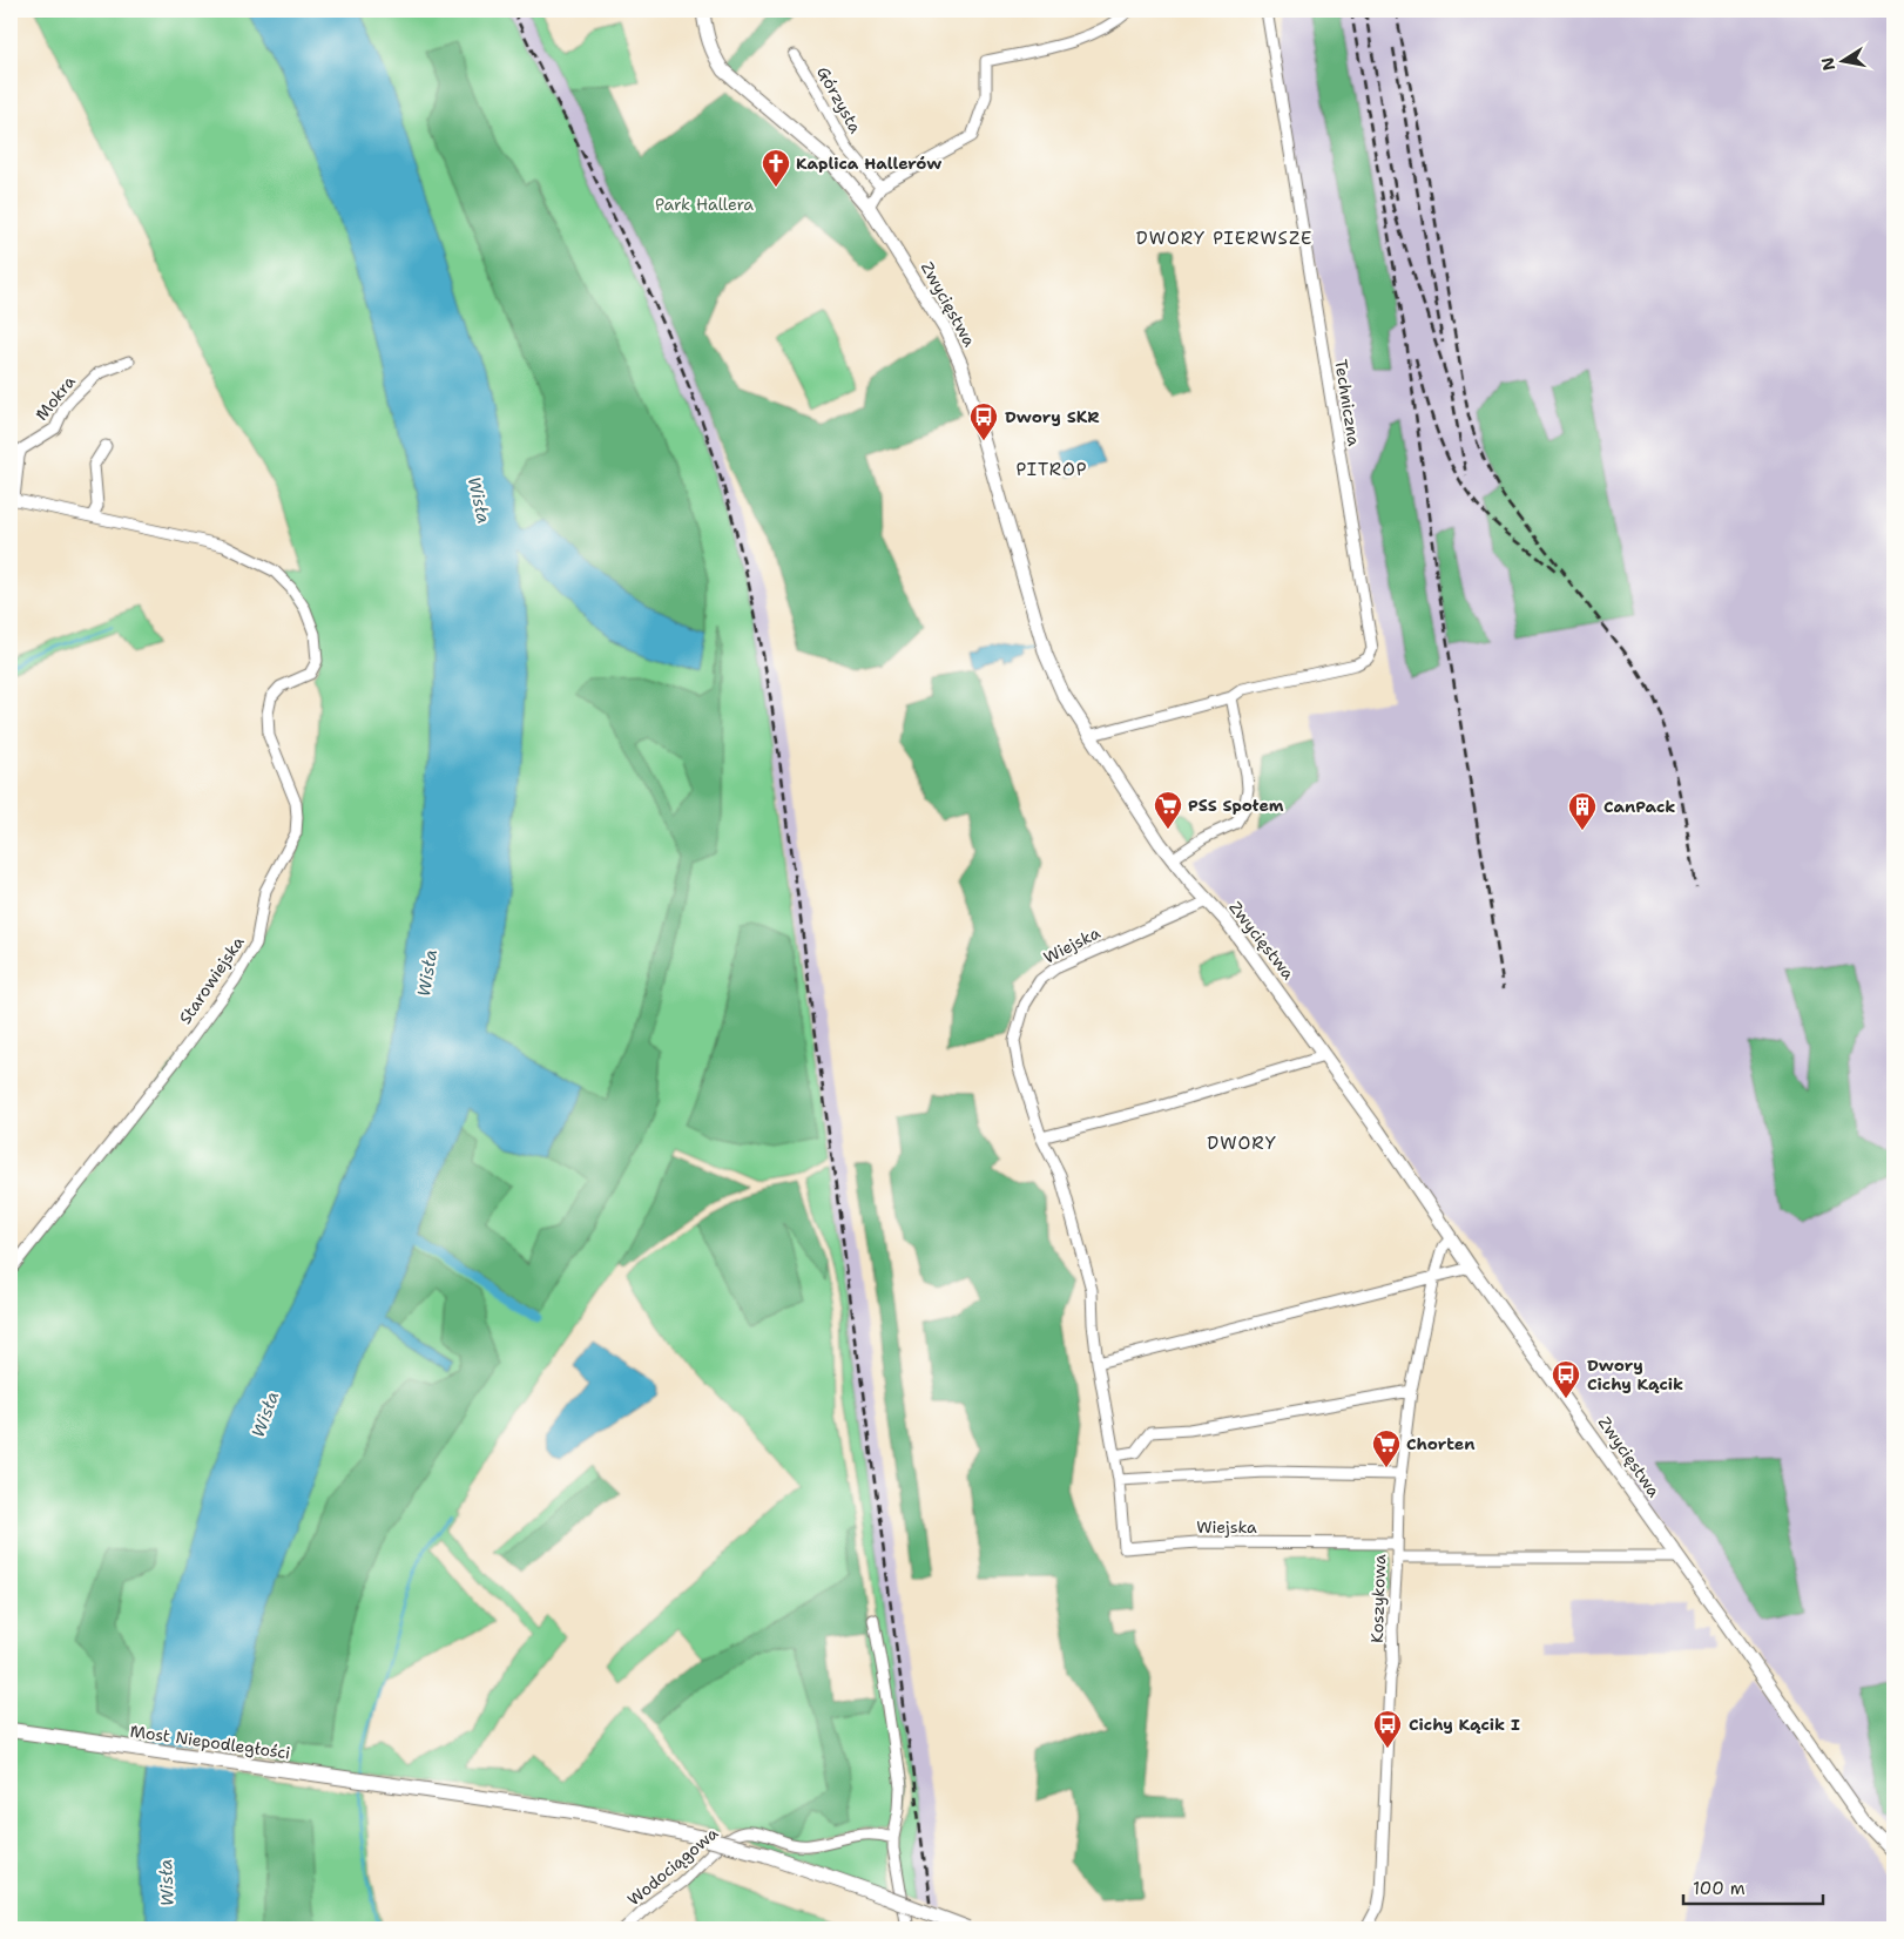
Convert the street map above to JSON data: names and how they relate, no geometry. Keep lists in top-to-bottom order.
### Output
{
  "streets": {
    "main road": ["Most Niepodległości"],
    "street": [
      "Górzysta",
      "Zwycięstwa",
      "Mokra",
      "Techniczna",
      "Wiejska",
      "Starowiejska",
      "Koszykowa",
      "Wodociągowa"
    ]
  },
  "crossings": [
    ["Zwycięstwa", "Techniczna"],
    ["Zwycięstwa", "Wiejska"],
    ["Zwycięstwa", "Koszykowa"],
    ["Mokra", "Starowiejska"],
    ["Wiejska", "Koszykowa"]
  ],
  "districts": ["DWORY PIERWSZE", "PITROP", "DWORY"],
  "water": ["Wisła"],
  "parks": ["Park Hallera"],
  "places": {
    "church": ["Kaplica Hallerów"],
    "bus stop": ["Dwory SKR", "Dwory Cichy Kącik", "Cichy Kącik I"],
    "supermarket": ["PSS Społem", "Chorten"],
    "building": ["CanPack"]
  },
  "scale_bar": "100 m",
  "north": "left"
}
